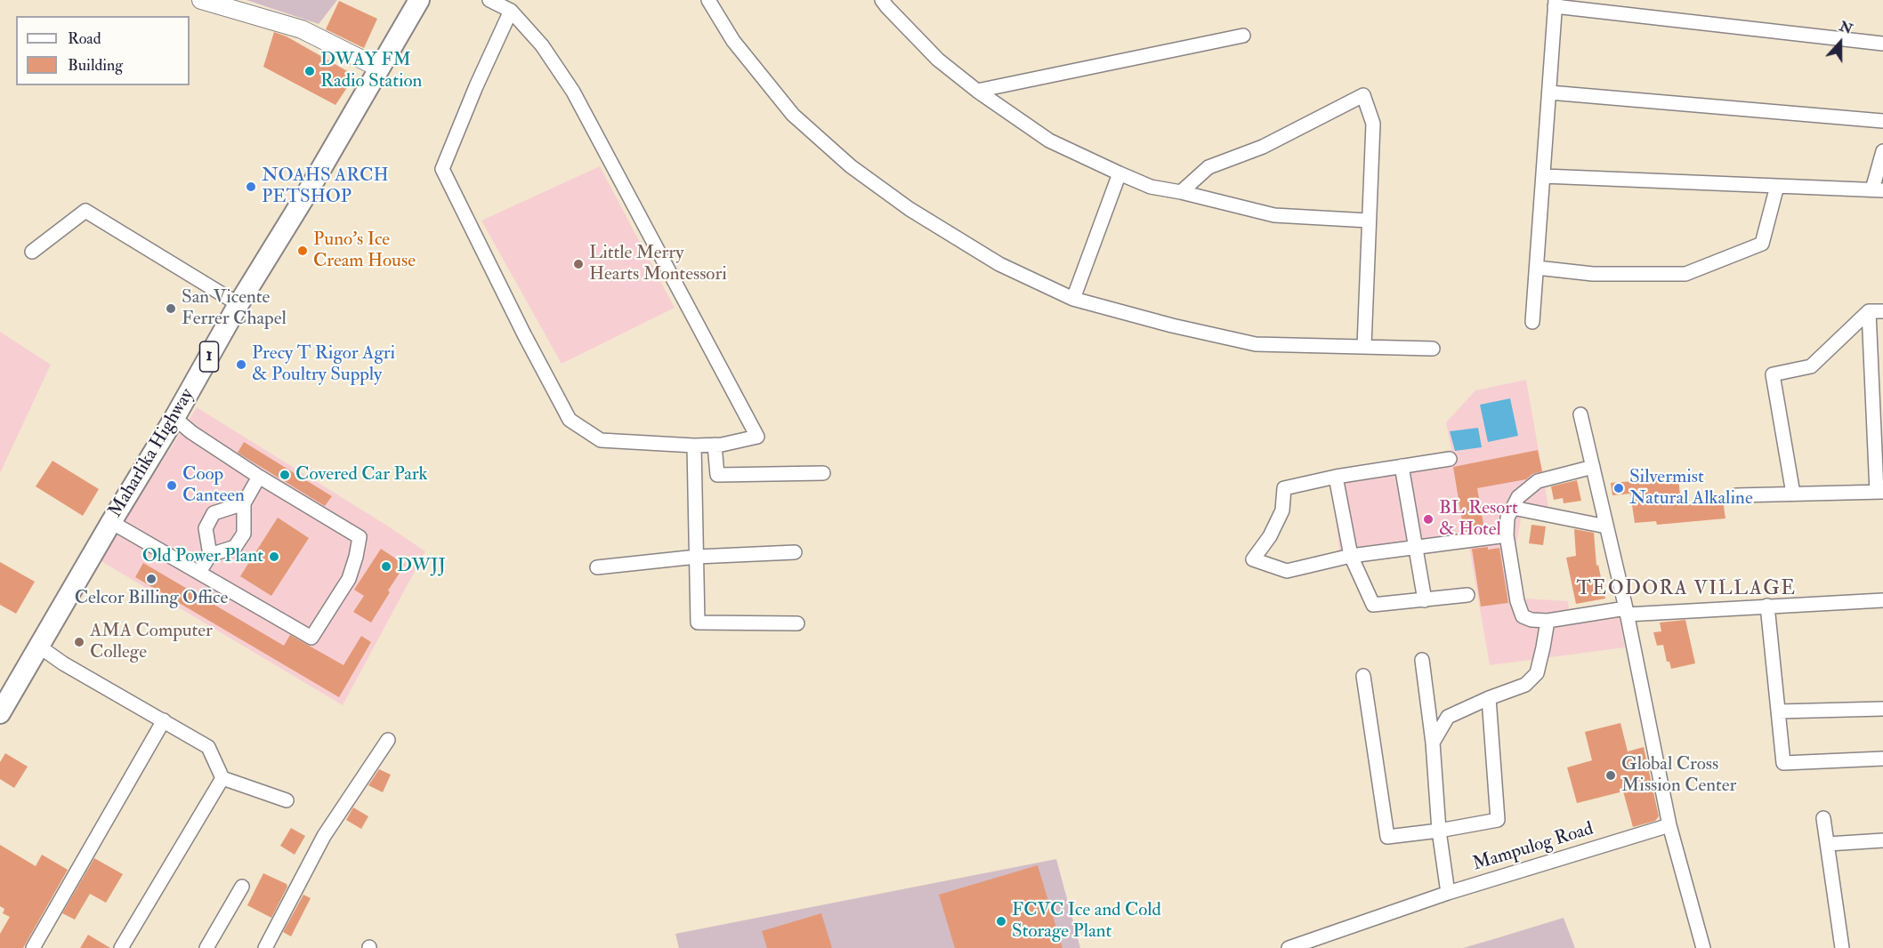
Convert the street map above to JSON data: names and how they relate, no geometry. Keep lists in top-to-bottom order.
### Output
{
  "streets": {
    "highway": ["1", "Maharlika Highway"],
    "street": ["Mampulog Road"]
  },
  "districts": ["TEODORA VILLAGE"],
  "places": [
    "DWAY FM Radio Station",
    "NOAHS ARCH PETSHOP",
    "Puno's Ice Cream House",
    "Little Merry Hearts Montessori",
    "San Vicente Ferrer Chapel",
    "Precy T Rigor Agri & Poultry Supply",
    "Covered Car Park",
    "Coop Canteen",
    "Silvermist Natural Alkaline",
    "BL Resort & Hotel",
    "Old Power Plant",
    "DWJJ",
    "Celcor Billing Office",
    "AMA Computer College",
    "Global Cross Mission Center",
    "FCVC Ice and Cold Storage Plant"
  ],
  "legend": ["Road", "Building"],
  "north": "top"
}
